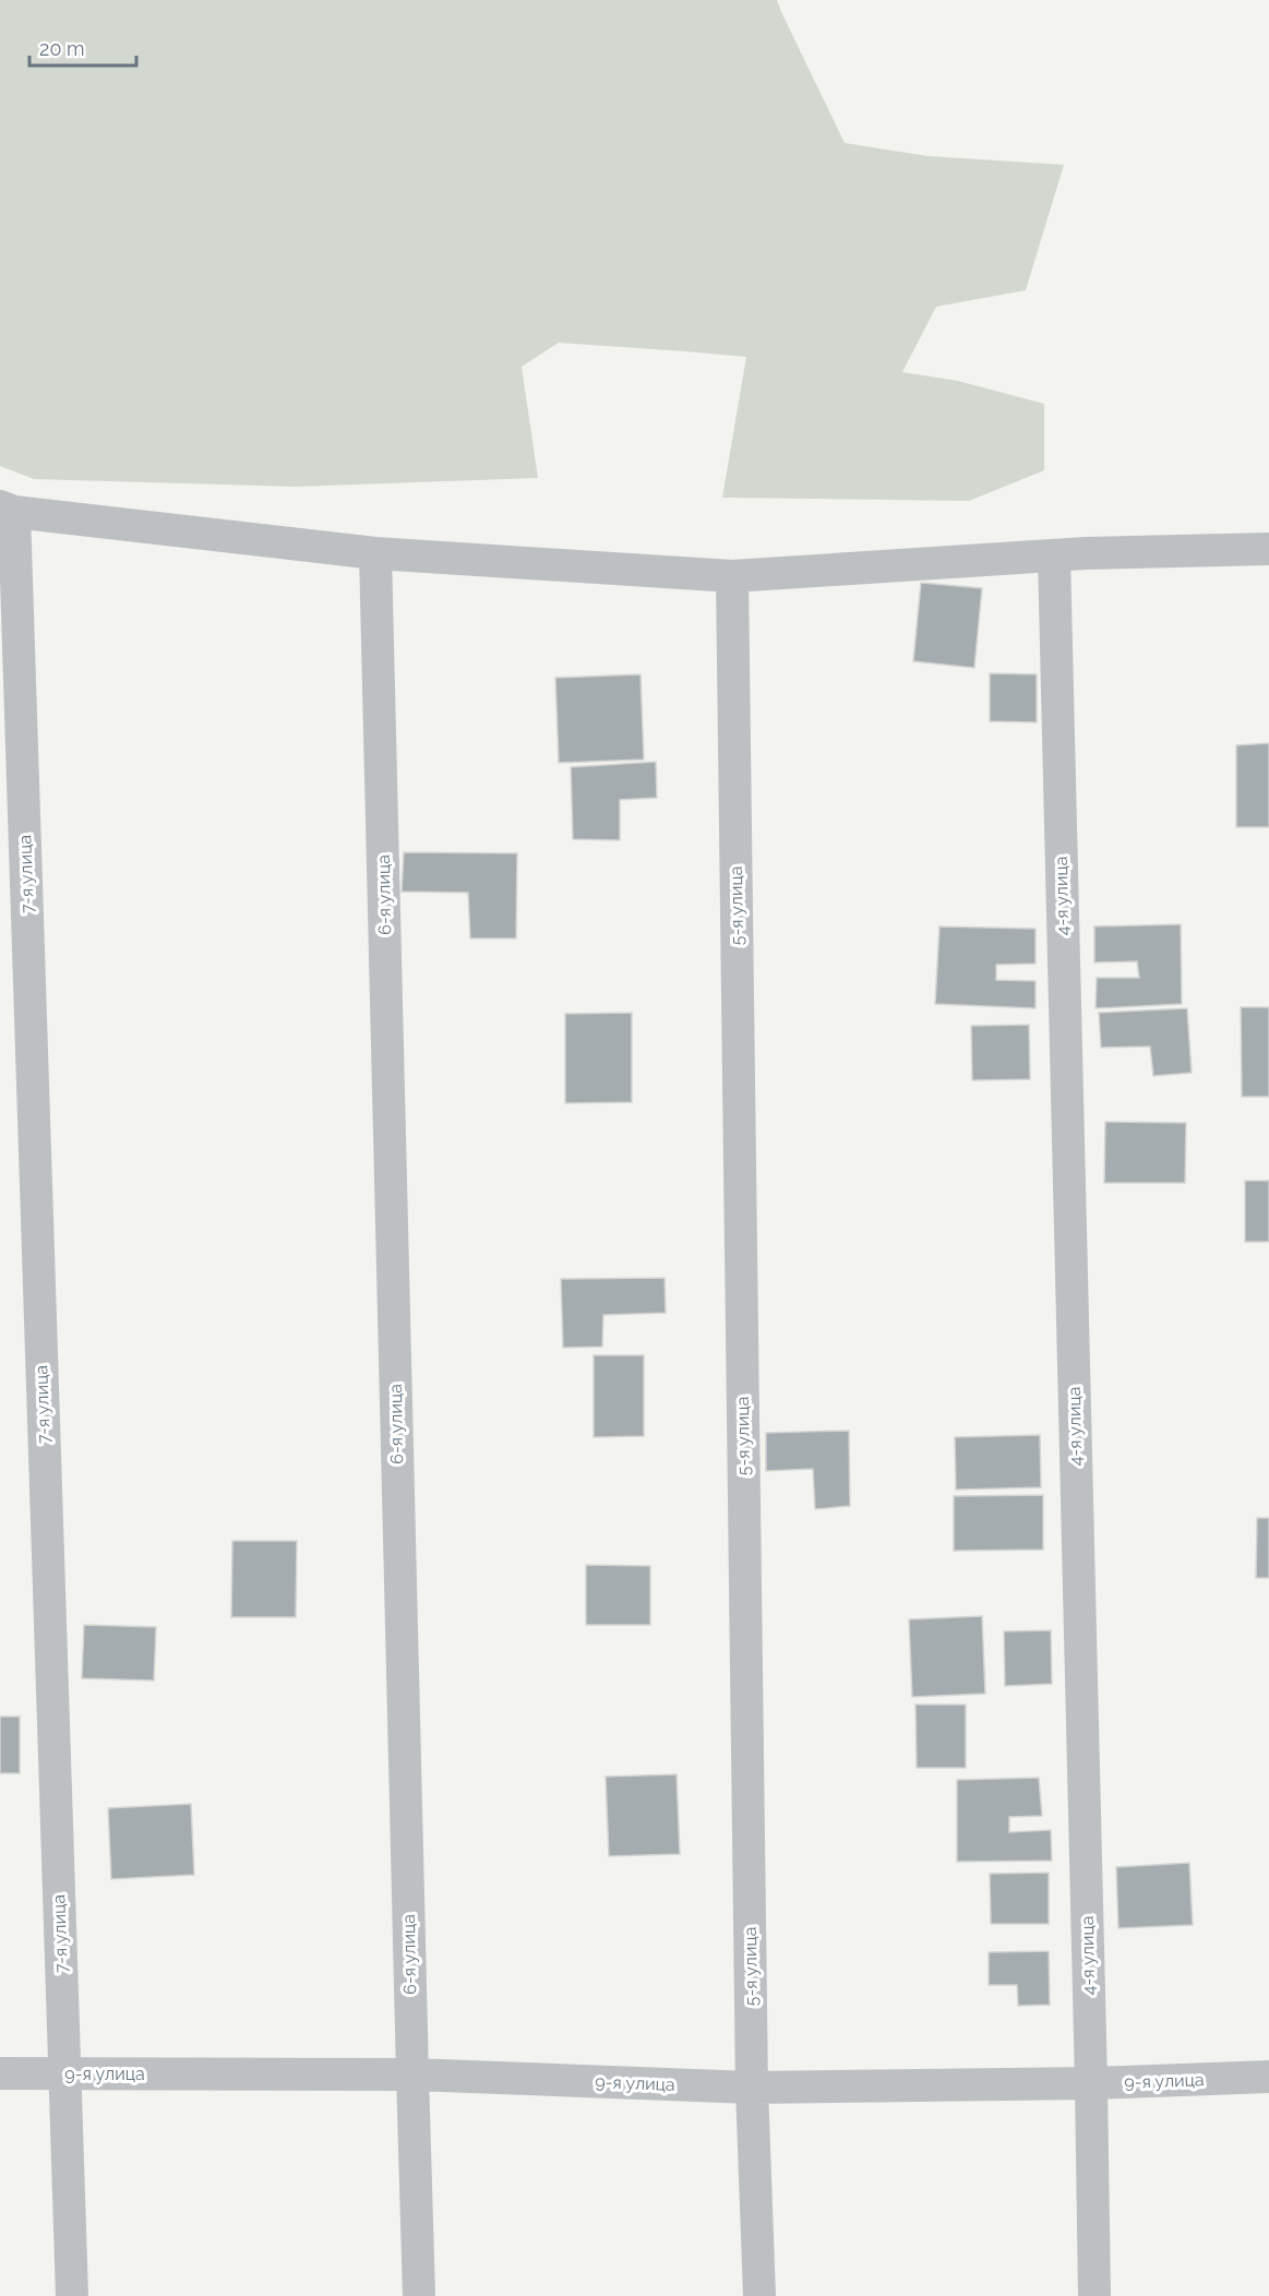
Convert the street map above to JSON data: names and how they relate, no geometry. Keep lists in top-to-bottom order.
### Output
{
  "streets": {
    "street": [
      "7-я улица",
      "6-я улица",
      "4-я улица",
      "5-я улица",
      "9-я улица"
    ]
  },
  "crossings": [
    ["7-я улица", "9-я улица"],
    ["6-я улица", "9-я улица"],
    ["4-я улица", "9-я улица"],
    ["5-я улица", "9-я улица"]
  ],
  "scale_bar": "20 m"
}
